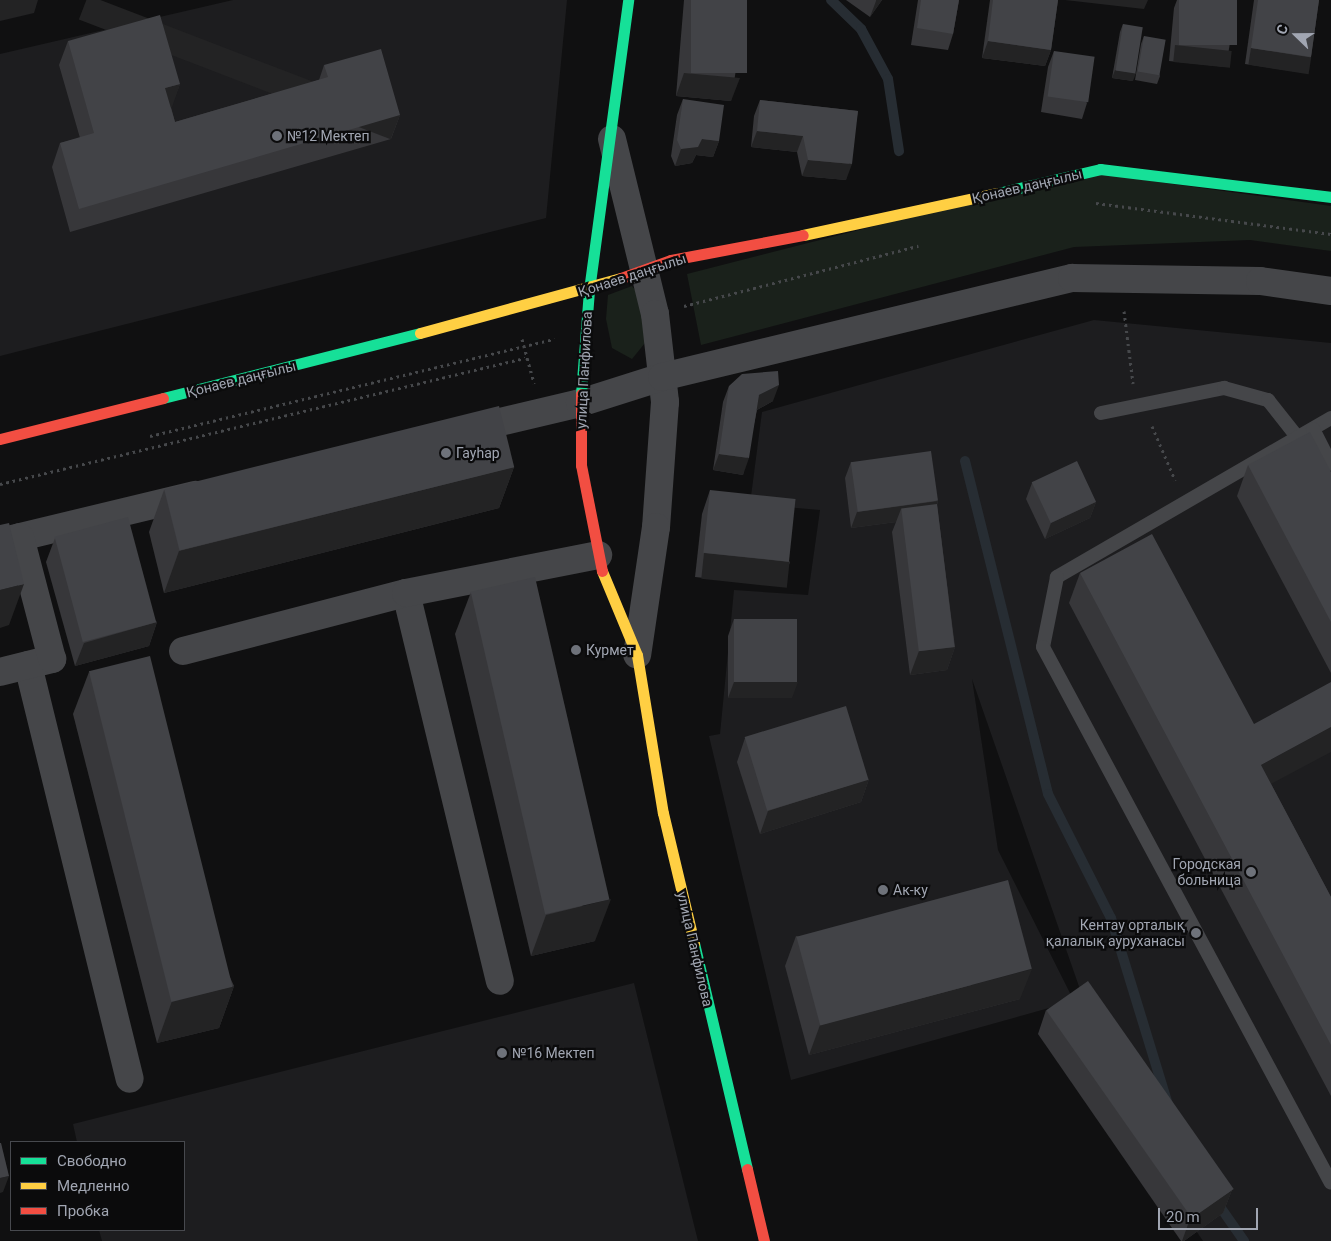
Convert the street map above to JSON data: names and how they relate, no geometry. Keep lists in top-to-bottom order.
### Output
{
  "streets": {
    "street": ["Қонаев даңғылы", "улица Панфилова"]
  },
  "crossings": [
    ["Қонаев даңғылы", "улица Панфилова"]
  ],
  "places": [
    "№12 Мектеп",
    "Гауһар",
    "Курмет",
    "Городская больница",
    "Ак-ку",
    "Кентау орталық қалалық ауруханасы",
    "№16 Мектеп"
  ],
  "legend": ["Свободно", "Медленно", "Пробка"],
  "scale_bar": "20 m",
  "north": "left"
}
